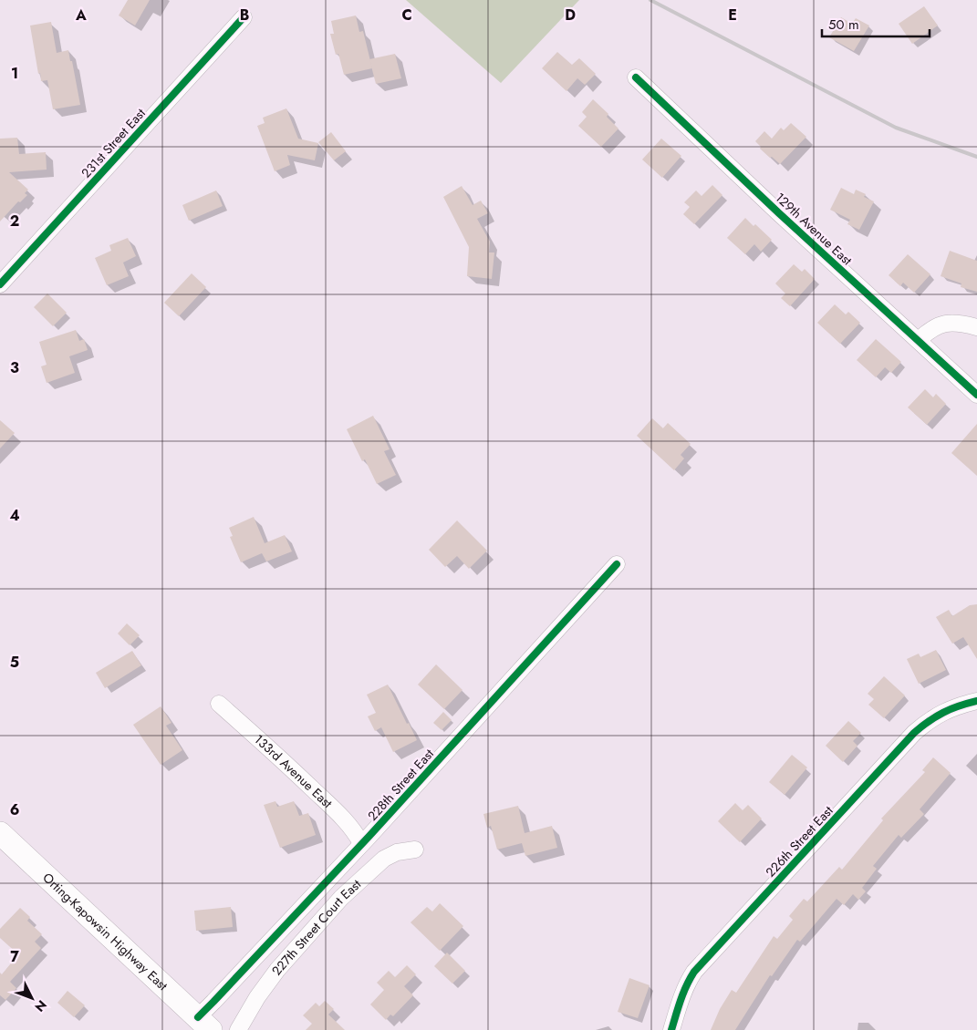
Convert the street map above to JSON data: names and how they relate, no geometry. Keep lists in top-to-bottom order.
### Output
{
  "streets": {
    "main road": ["Orting-Kapowsin Highway East"],
    "street": [
      "231st Street East",
      "129th Avenue East",
      "133rd Avenue East",
      "228th Street East",
      "226th Street East",
      "227th Street Court East"
    ]
  },
  "crossings": [
    ["133rd Avenue East", "228th Street East"],
    ["228th Street East", "Orting-Kapowsin Highway East"]
  ],
  "scale_bar": "50 m",
  "north": "bottom right",
  "grid": {
    "columns": [
      "A",
      "B",
      "C",
      "D",
      "E"
    ],
    "rows": [
      "1",
      "2",
      "3",
      "4",
      "5",
      "6",
      "7"
    ]
  }
}
